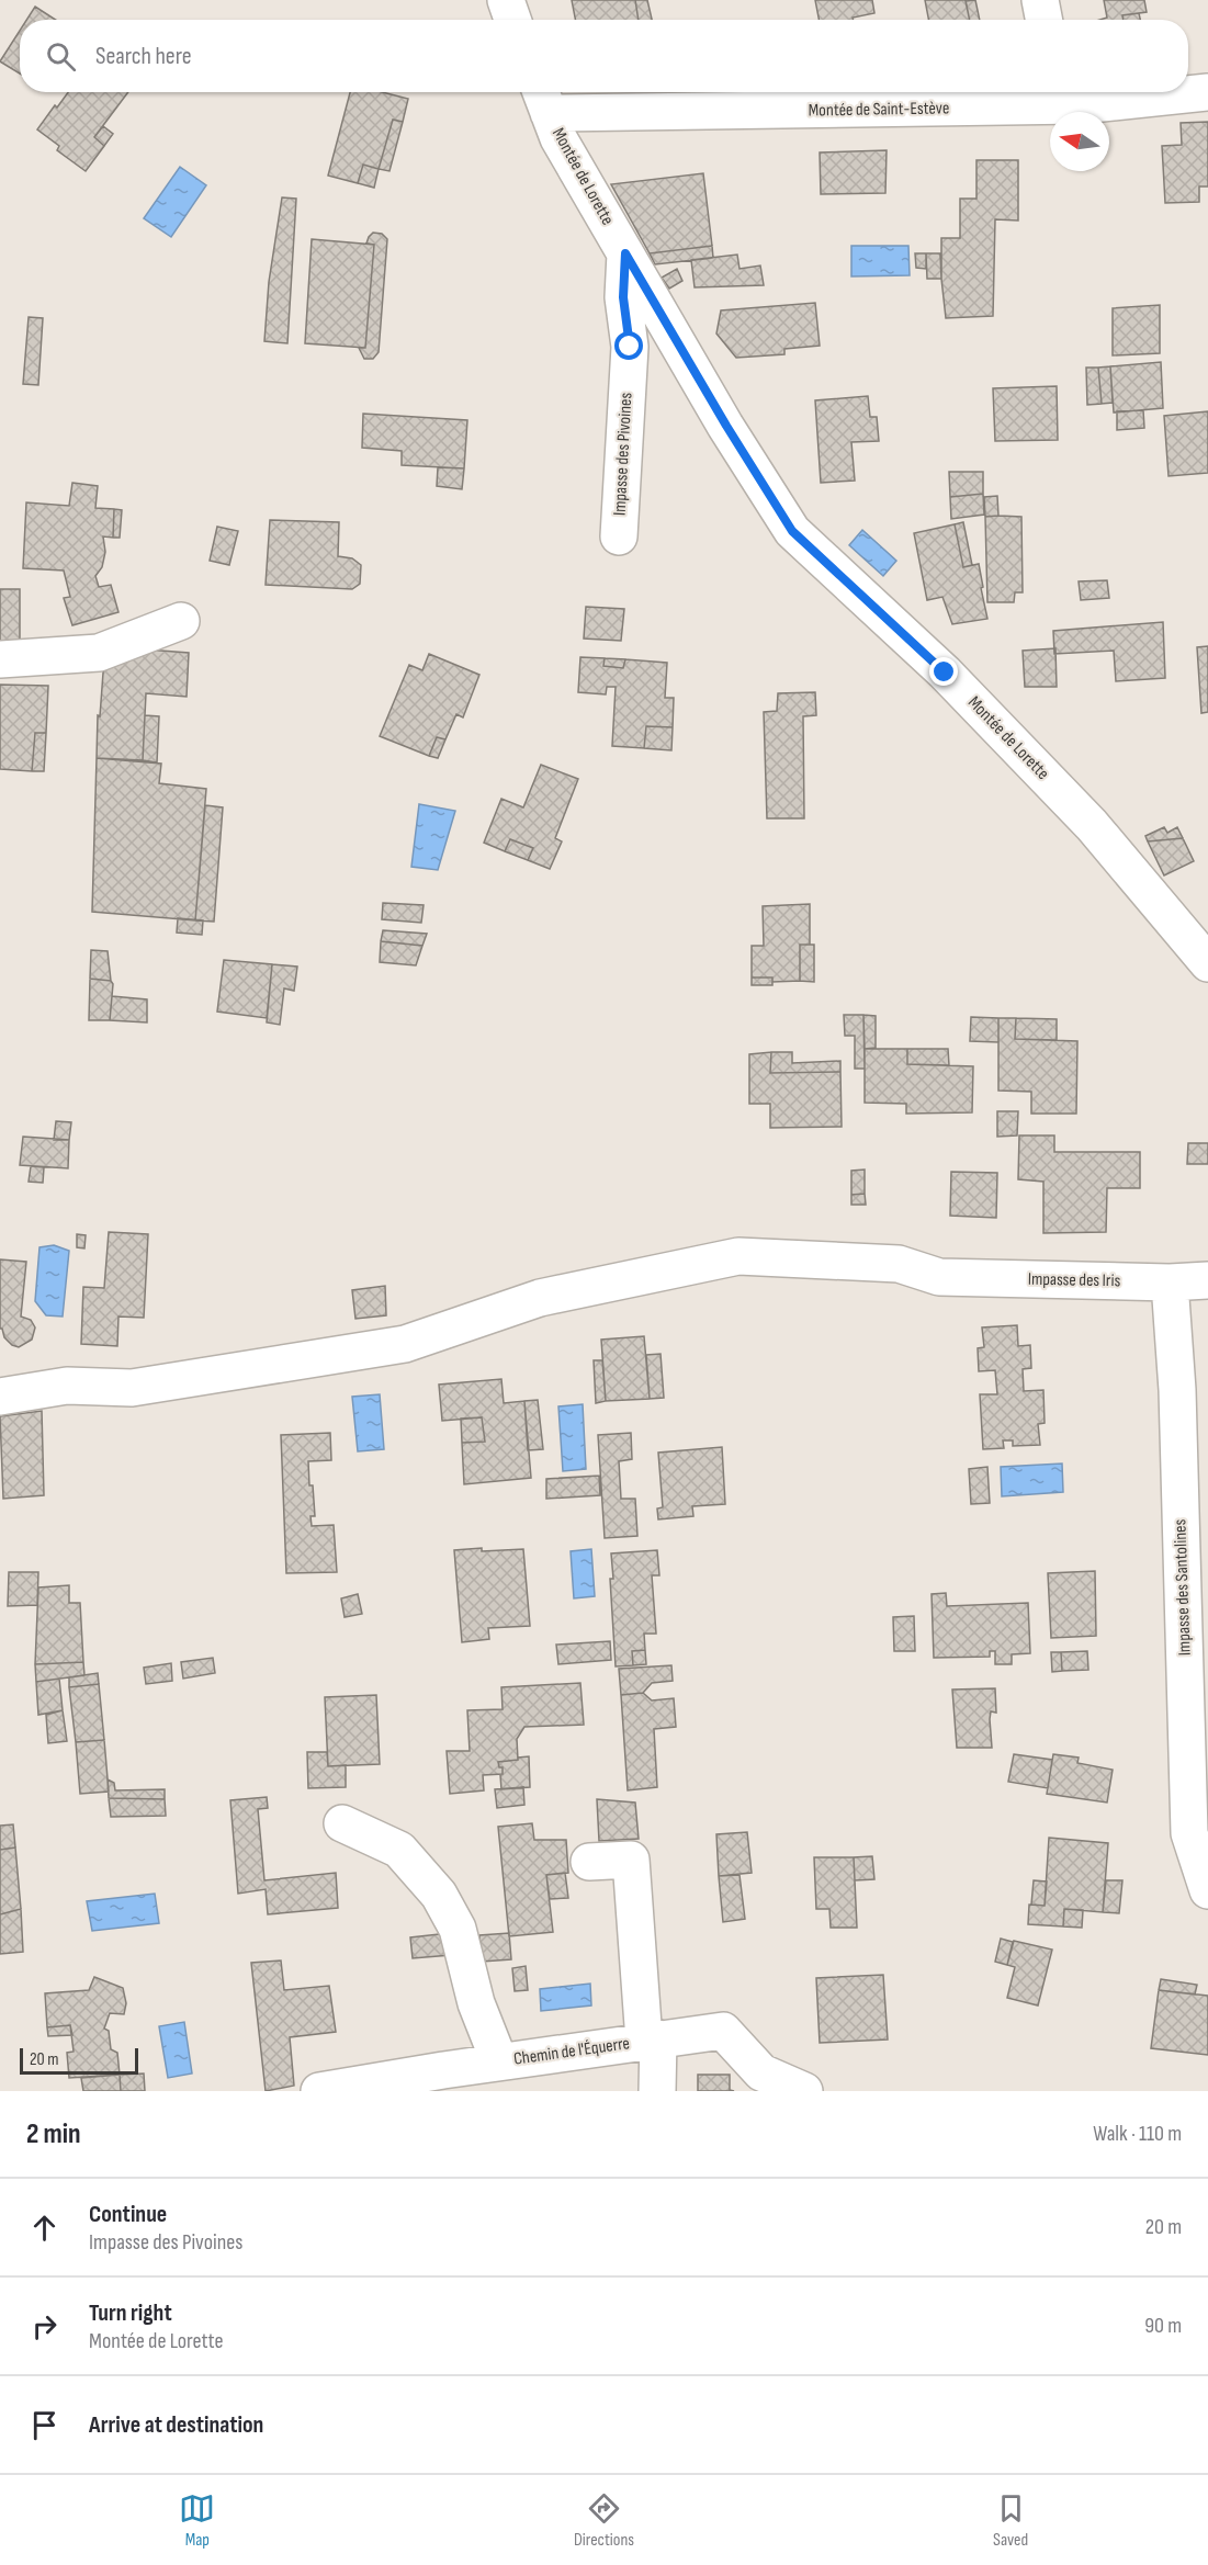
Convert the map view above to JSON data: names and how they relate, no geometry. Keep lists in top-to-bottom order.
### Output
{
  "streets": {
    "street": [
      "Montée de Saint-Estève",
      "Montée de Lorette",
      "Impasse des Pivoines",
      "Impasse des Iris",
      "Impasse des Santolines",
      "Chemin de l'Équerre"
    ]
  },
  "crossings": [
    ["Montée de Saint-Estève", "Montée de Lorette"],
    ["Montée de Lorette", "Impasse des Pivoines"],
    ["Impasse des Iris", "Impasse des Santolines"]
  ],
  "scale_bar": "20 m",
  "north": "left",
  "page": {
    "search": "Search here",
    "scale": "20 m",
    "heading": ["2 min", "Walk · 110 m"],
    "list": [
      ["Continue", "Impasse des Pivoines", "20 m"],
      ["Turn right", "Montée de Lorette", "90 m"],
      "Arrive at destination"
    ],
    "nav": ["Map", "Directions", "Saved"]
  }
}
